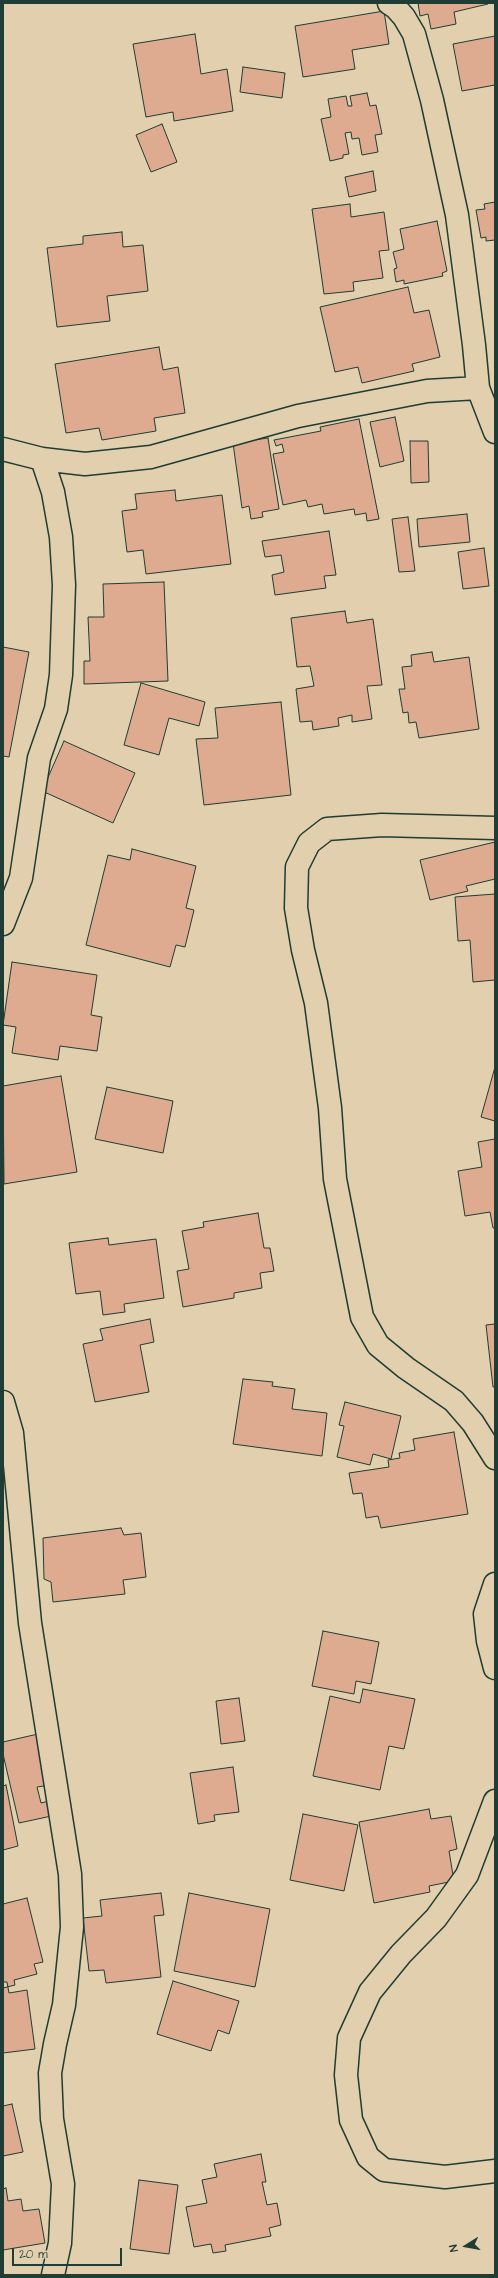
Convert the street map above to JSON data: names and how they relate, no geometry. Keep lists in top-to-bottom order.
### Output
{
  "scale_bar": "20 m",
  "north": "left"
}
